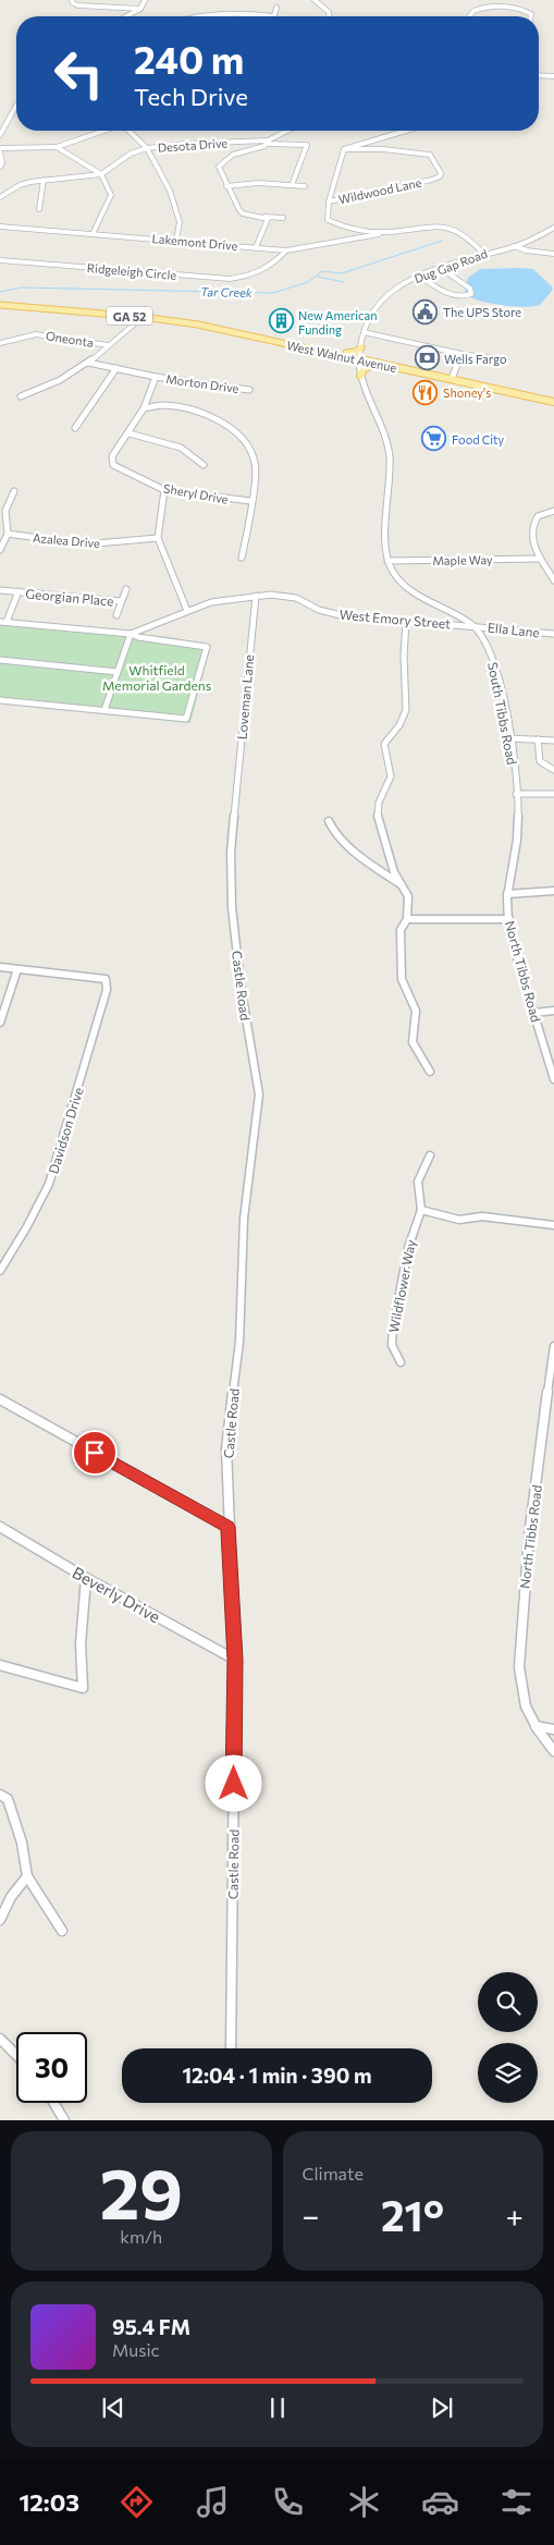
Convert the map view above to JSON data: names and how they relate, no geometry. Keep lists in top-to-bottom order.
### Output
{
  "streets": {
    "main road": ["GA 52", "West Walnut Avenue"],
    "street": [
      "Desota Drive",
      "Wildwood Lane",
      "Lakemont Drive",
      "Dug Gap Road",
      "Ridgeleigh Circle",
      "Oneonta",
      "Morton Drive",
      "Sheryl Drive",
      "Azalea Drive",
      "Maple Way",
      "Georgian Place",
      "West Emory Street",
      "Ella Lane",
      "Loveman Lane",
      "South Tibbs Road",
      "North Tibbs Road",
      "Castle Road",
      "Davidson Drive",
      "Wildflower Way",
      "Beverly Drive"
    ]
  },
  "crossings": [
    ["Wildwood Lane", "Lakemont Drive"],
    ["Wildwood Lane", "Dug Gap Road"],
    ["Lakemont Drive", "Ridgeleigh Circle"],
    ["Dug Gap Road", "West Walnut Avenue"],
    ["Maple Way", "South Tibbs Road"],
    ["Georgian Place", "West Emory Street"],
    ["West Emory Street", "Ella Lane"],
    ["West Emory Street", "Loveman Lane"],
    ["West Emory Street", "South Tibbs Road"],
    ["Ella Lane", "South Tibbs Road"],
    ["Loveman Lane", "Castle Road"],
    ["South Tibbs Road", "North Tibbs Road"],
    ["Castle Road", "Beverly Drive"]
  ],
  "water": ["Tar Creek"],
  "parks": ["Whitfield Memorial Gardens"],
  "places": {
    "public building": ["The UPS Store"],
    "building": ["New American Funding"],
    "bank": ["Wells Fargo"],
    "restaurant": ["Shoney's"],
    "supermarket": ["Food City"]
  },
  "page": {
    "turn": ["240 m", "Tech Drive"],
    "limit": "30",
    "trip": "12:04 · 1 min · 390 m",
    "tile": [
      ["29", "km/h"],
      "Climate"
    ],
    "heat": ["−", "21°", "+"],
    "song": ["95.4 FM", "Music"],
    "tabs": "12:03"
  }
}
